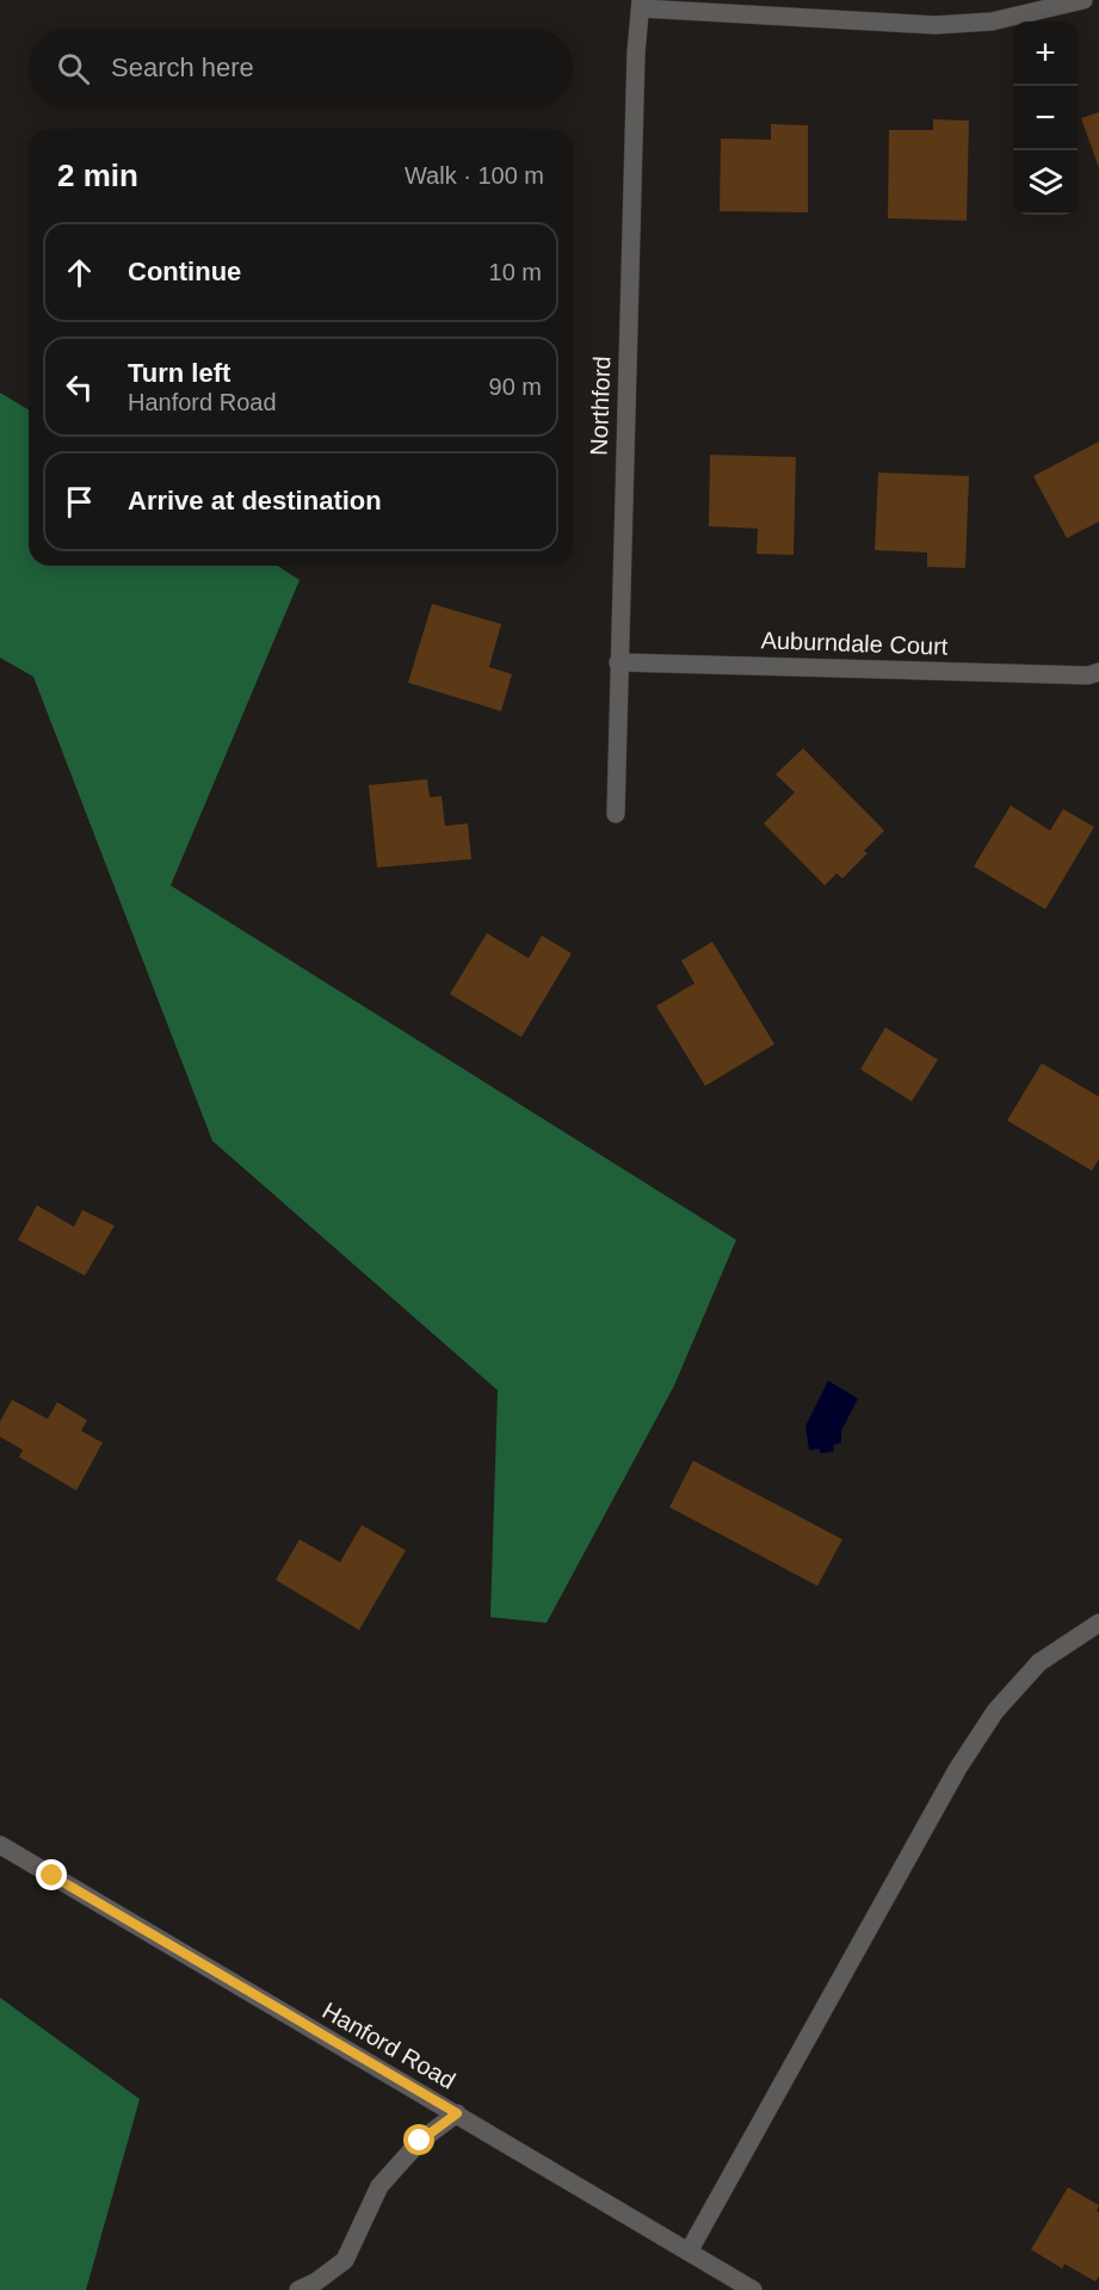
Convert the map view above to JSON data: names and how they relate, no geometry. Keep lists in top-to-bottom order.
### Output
{
  "streets": {
    "street": ["Northford", "Auburndale Court", "Hanford Road"]
  },
  "crossings": [
    ["Northford", "Auburndale Court"]
  ],
  "page": {
    "map_buttons": ["+", "−"],
    "search": "Search here",
    "heading": ["2 min", "Walk · 100 m"],
    "list": [
      ["Continue", "10 m"],
      ["Turn left", "Hanford Road", "90 m"],
      "Arrive at destination"
    ]
  }
}
